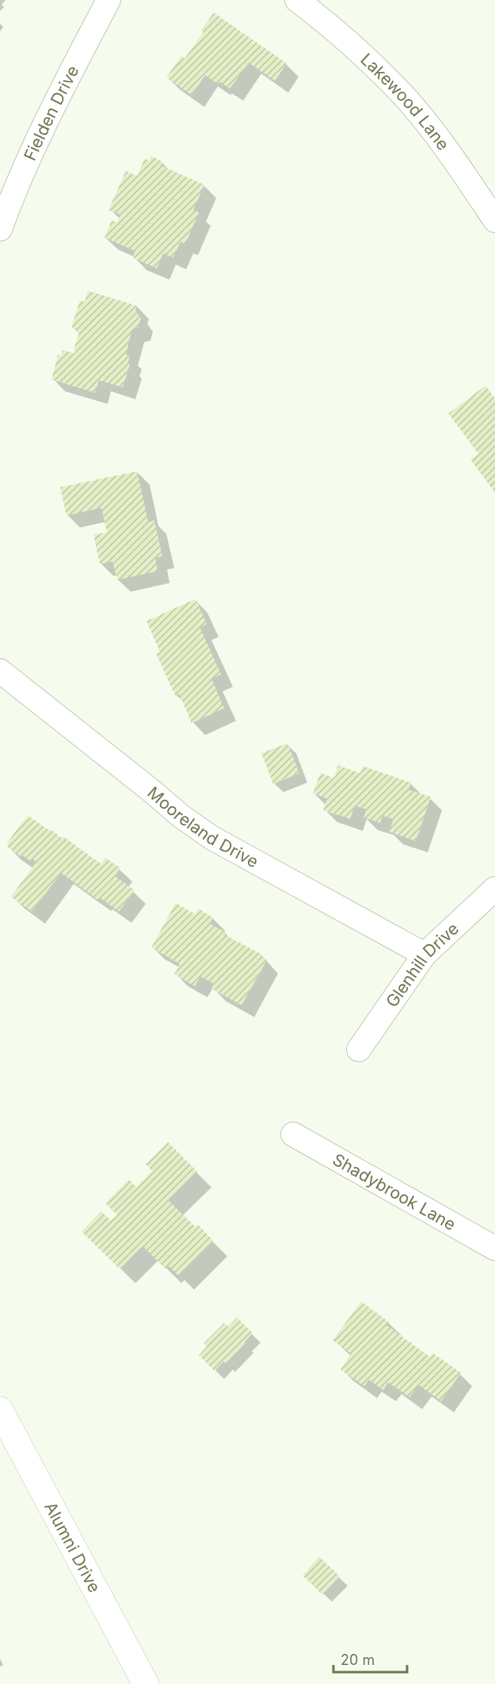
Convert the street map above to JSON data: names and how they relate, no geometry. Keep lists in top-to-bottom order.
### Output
{
  "streets": {
    "main road": ["Alumni Drive"],
    "street": [
      "Lakewood Lane",
      "Fielden Drive",
      "Mooreland Drive",
      "Glenhill Drive",
      "Shadybrook Lane"
    ]
  },
  "crossings": [
    ["Mooreland Drive", "Glenhill Drive"]
  ],
  "scale_bar": "20 m"
}
